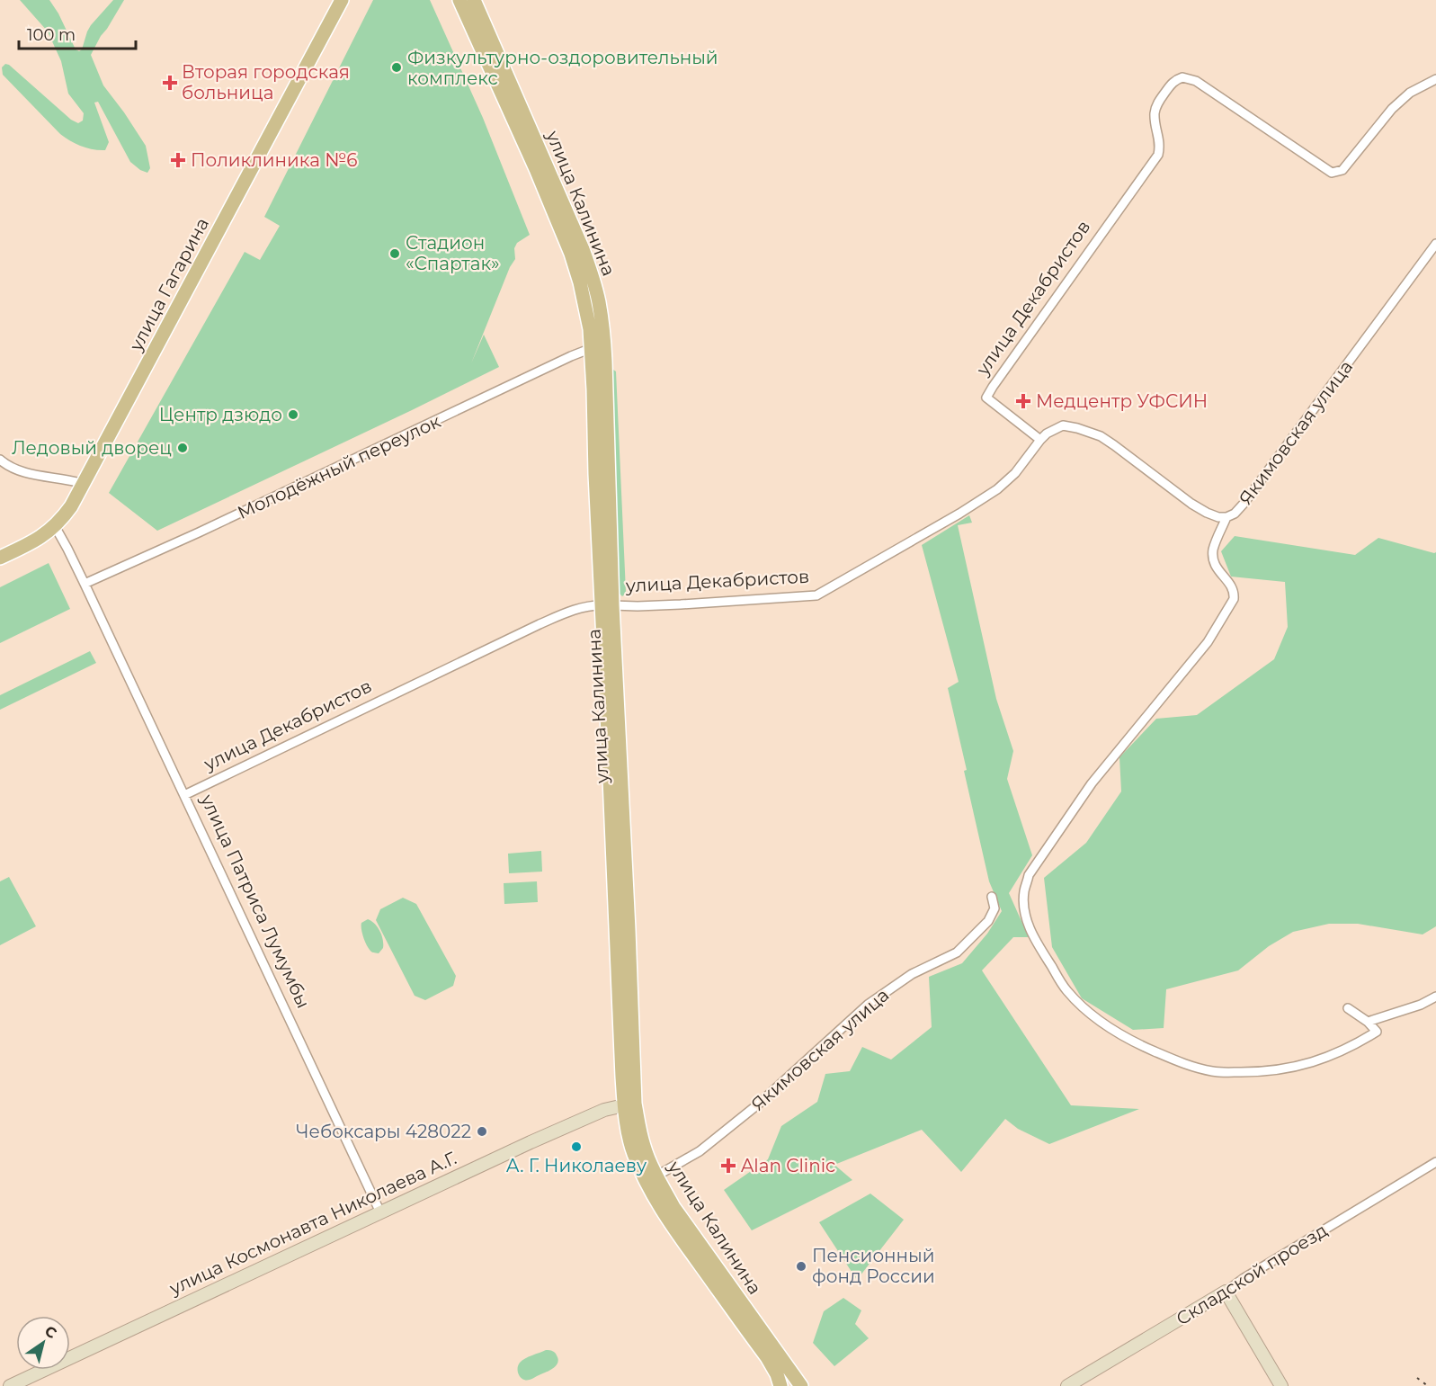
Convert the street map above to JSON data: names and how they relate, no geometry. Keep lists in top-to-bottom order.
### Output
{
  "streets": {
    "main road": ["улица Калинина", "улица Гагарина"],
    "street": [
      "улица Декабристов",
      "Якимовская улица",
      "Молодёжный переулок",
      "улица Патриса Лумумбы",
      "улица Космонавта Николаева А.Г.",
      "Складской проезд"
    ]
  },
  "crossings": [
    ["улица Калинина", "улица Декабристов"],
    ["улица Калинина", "Якимовская улица"],
    ["улица Калинина", "Молодёжный переулок"],
    ["улица Калинина", "улица Космонавта Николаева А.Г."],
    ["улица Гагарина", "улица Патриса Лумумбы"],
    ["улица Декабристов", "улица Патриса Лумумбы"],
    ["Молодёжный переулок", "улица Патриса Лумумбы"],
    ["улица Патриса Лумумбы", "улица Космонавта Николаева А.Г."]
  ],
  "places": {
    "other": [
      "Физкультурно-оздоровительный комплекс",
      "Стадион «Спартак»",
      "Центр дзюдо",
      "Ледовый дворец",
      "Чебоксары 428022",
      "А. Г. Николаеву",
      "Пенсионный фонд России"
    ],
    "health": [
      "Вторая городская больница",
      "Поликлиника №6",
      "Медцентр УФСИН",
      "Alan Clinic"
    ]
  },
  "scale_bar": "100 m",
  "north": "top right"
}
